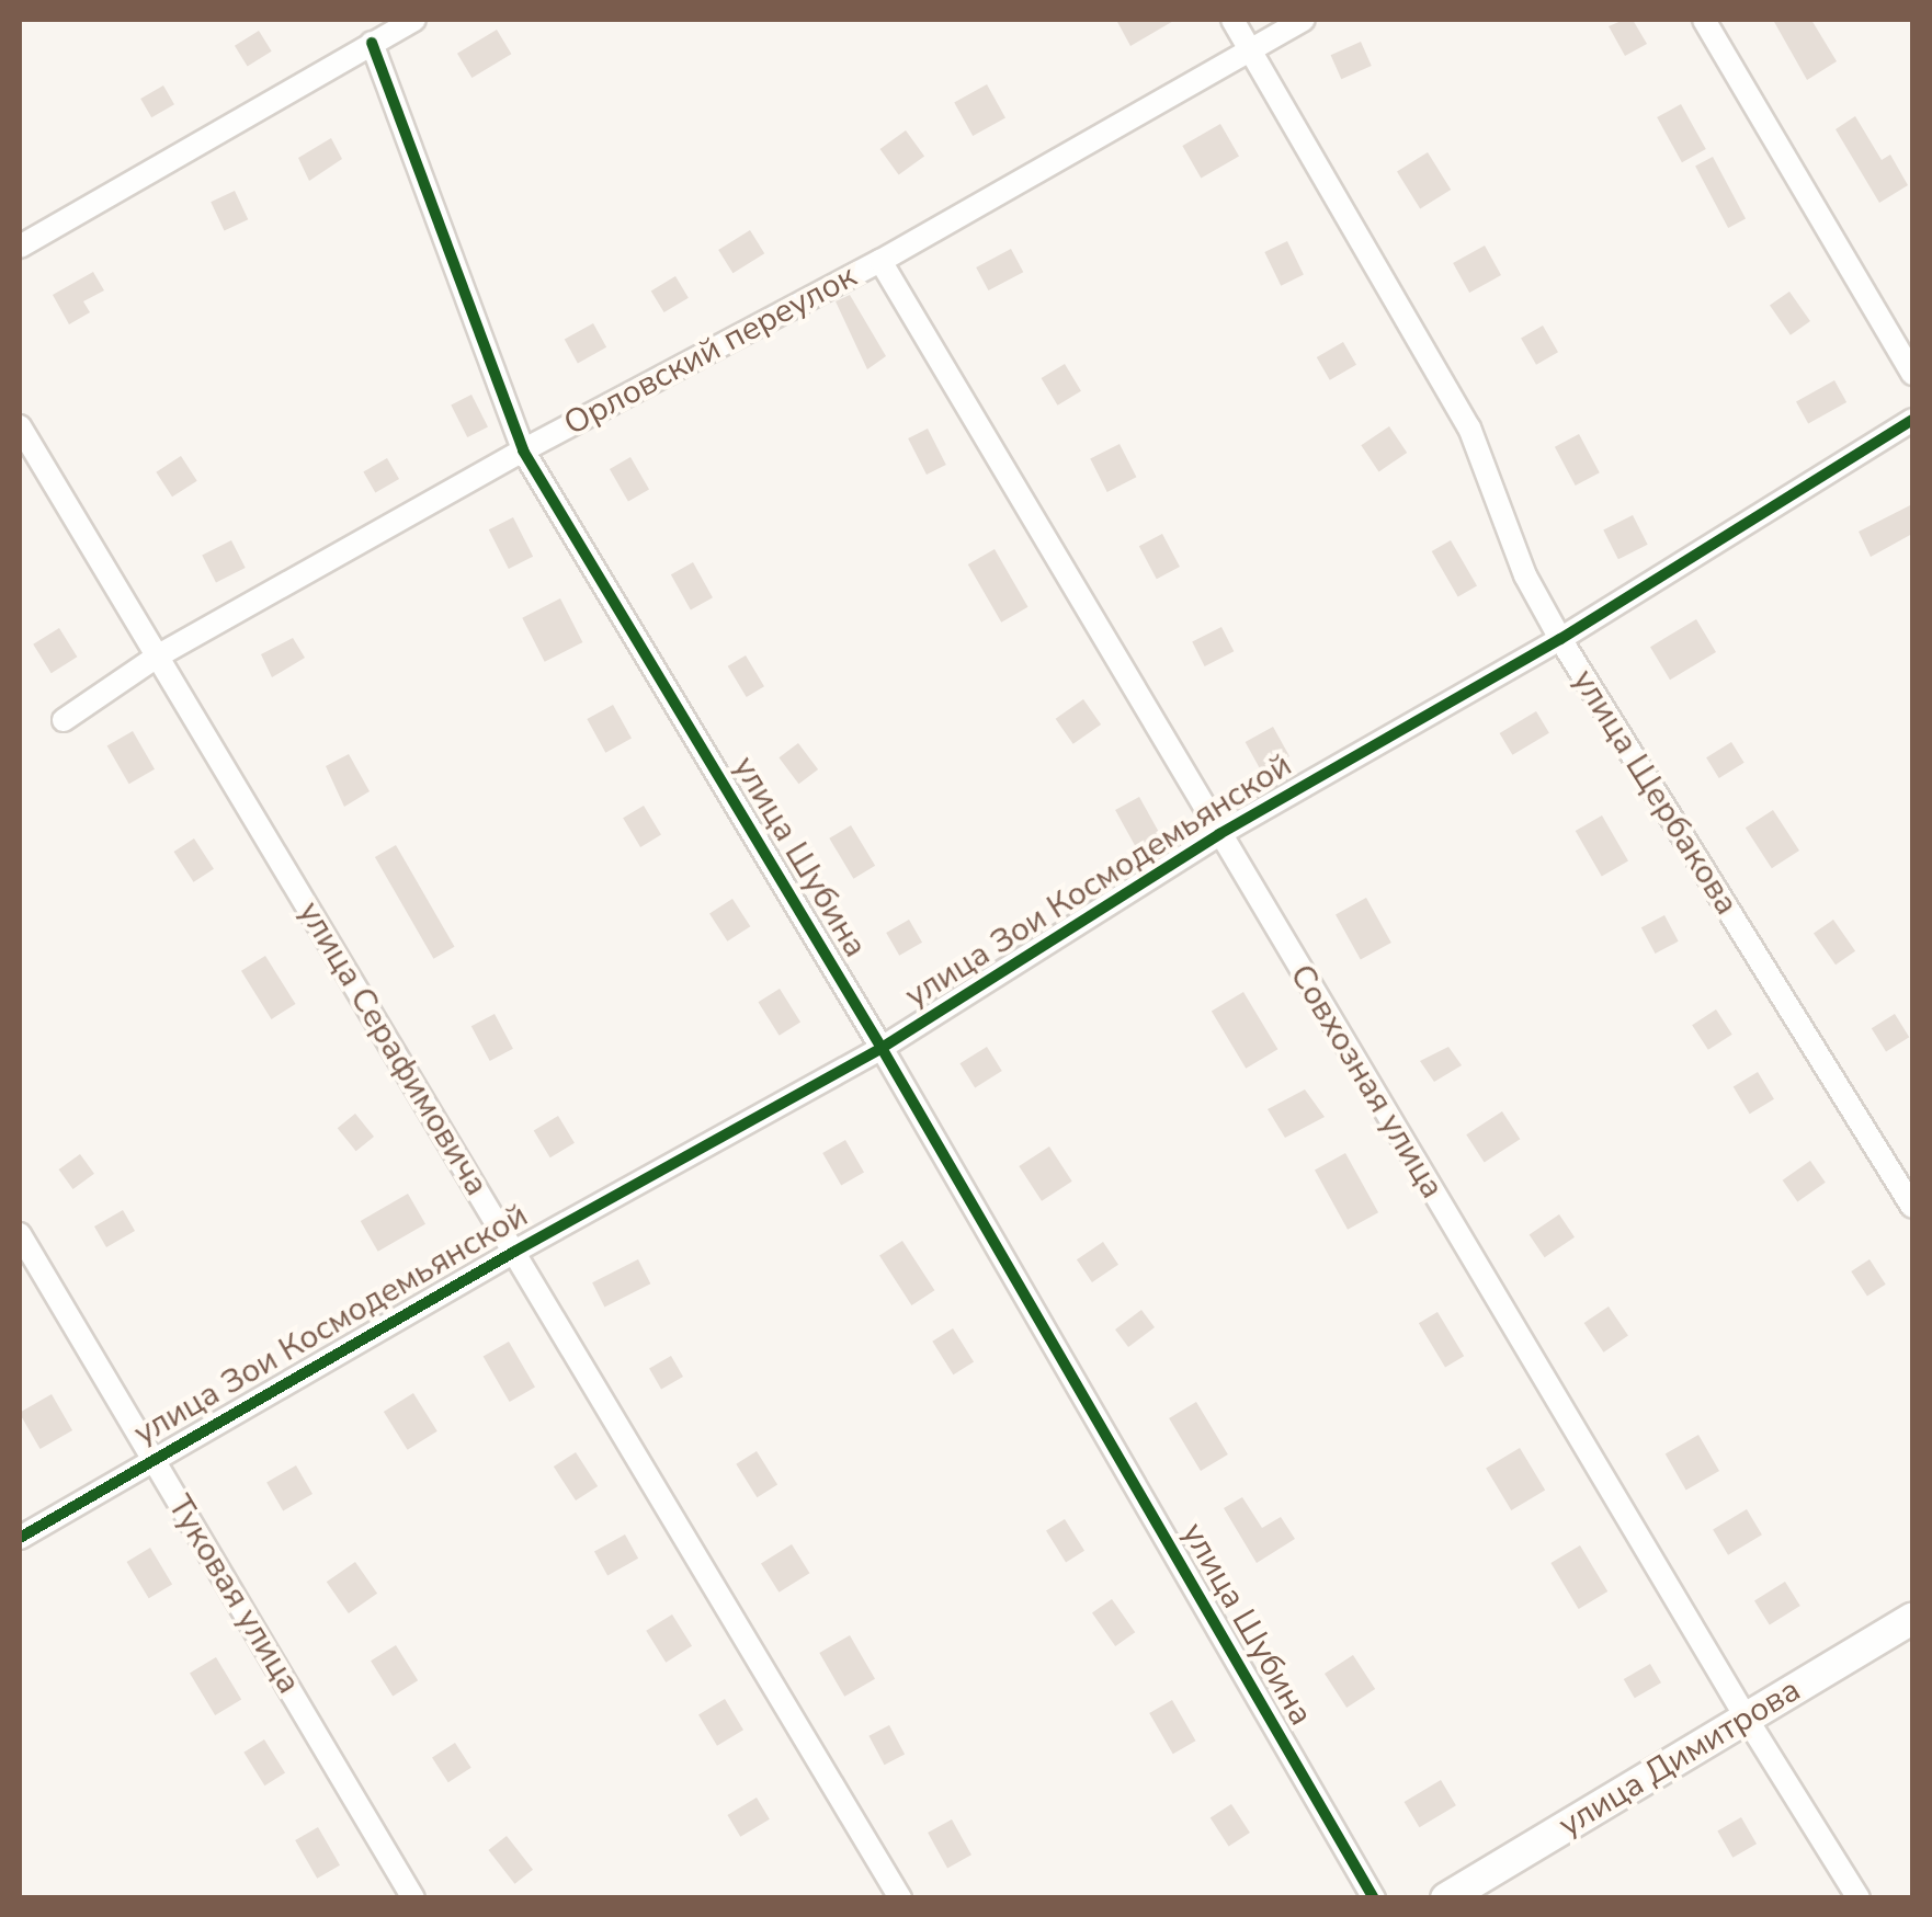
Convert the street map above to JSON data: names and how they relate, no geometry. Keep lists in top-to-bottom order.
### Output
{
  "streets": {
    "street": [
      "Орловский переулок",
      "улица Щербакова",
      "улица Шубина",
      "улица Зои Космодемьянской",
      "улица Серафимовича",
      "Совхозная улица",
      "Туковая улица",
      "улица Димитрова"
    ]
  },
  "crossings": [
    ["Орловский переулок", "улица Щербакова"],
    ["Орловский переулок", "улица Шубина"],
    ["Орловский переулок", "улица Серафимовича"],
    ["Орловский переулок", "Совхозная улица"],
    ["улица Щербакова", "улица Зои Космодемьянской"],
    ["улица Шубина", "улица Зои Космодемьянской"],
    ["улица Зои Космодемьянской", "улица Серафимовича"],
    ["улица Зои Космодемьянской", "Совхозная улица"],
    ["улица Зои Космодемьянской", "Туковая улица"],
    ["Совхозная улица", "улица Димитрова"]
  ]
}
